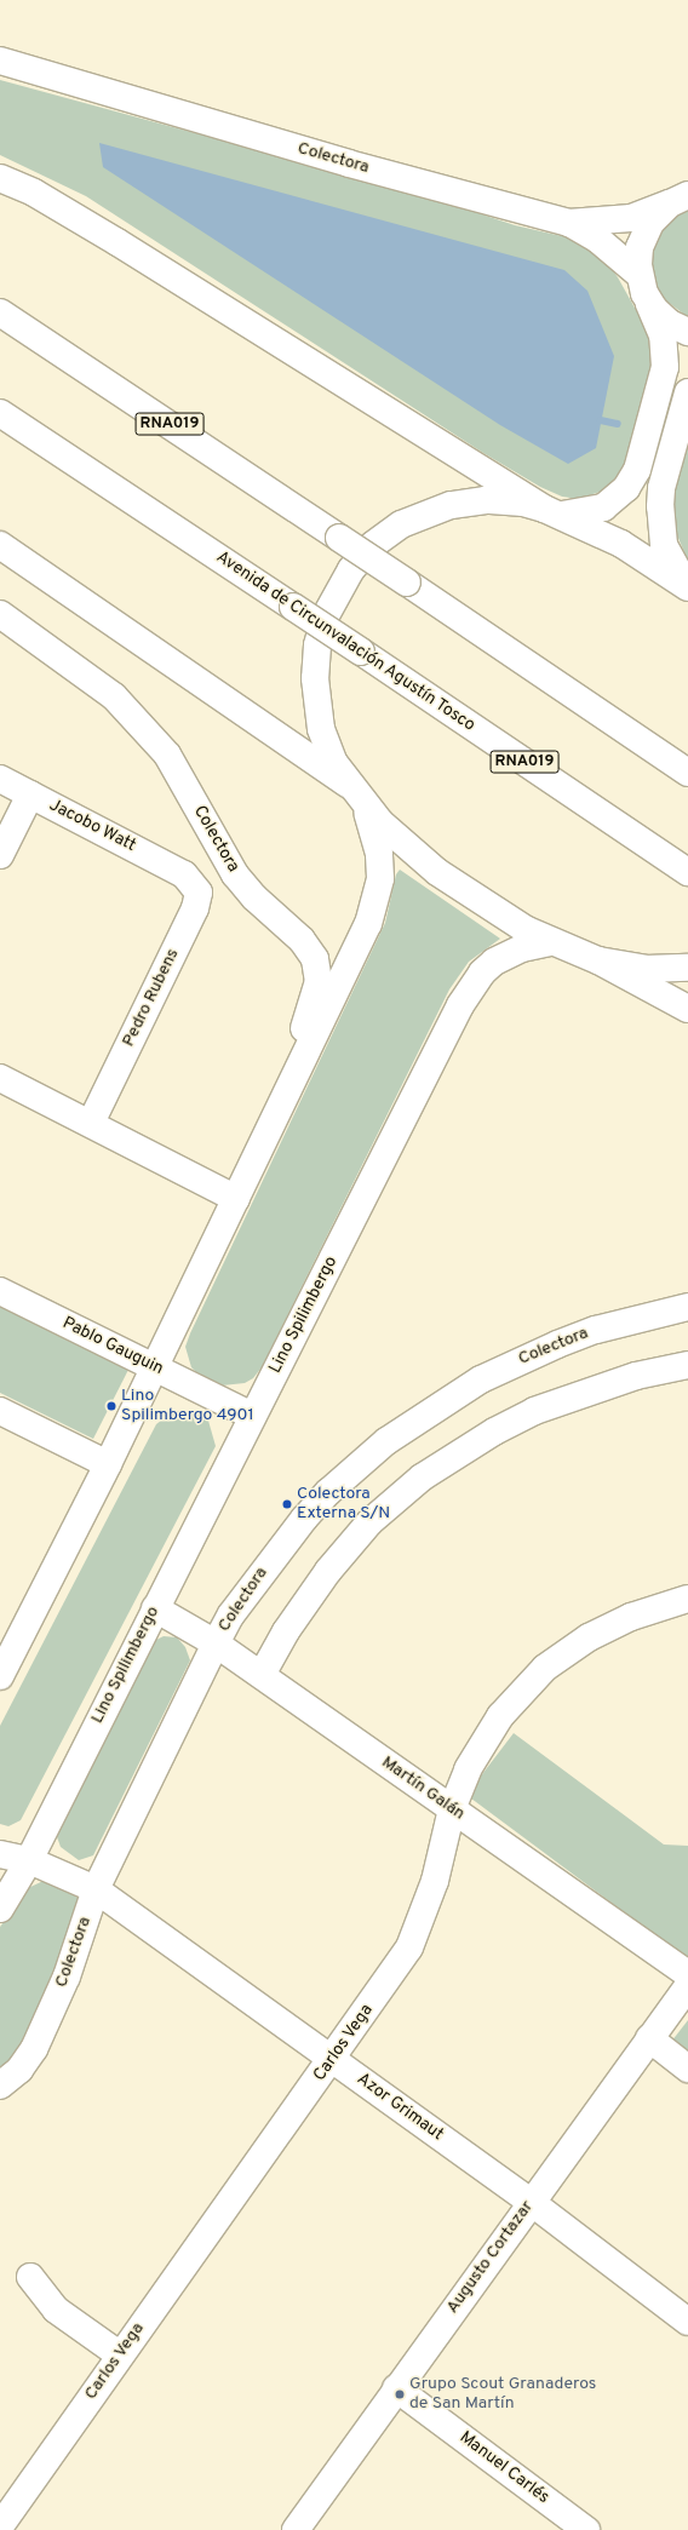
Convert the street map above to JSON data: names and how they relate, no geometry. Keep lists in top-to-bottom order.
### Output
{
  "streets": {
    "main road": [
      "Colectora",
      "RNA019",
      "Avenida de Circunvalación Agustín Tosco",
      "Jacobo Watt",
      "Pedro Rubens",
      "Lino Spilimbergo",
      "Pablo Gauguin",
      "Martín Galán",
      "Carlos Vega",
      "Azor Grimaut",
      "Augusto Cortazar",
      "Manuel Carlés"
    ]
  },
  "crossings": [
    ["Colectora", "Martín Galán"],
    ["Colectora", "Azor Grimaut"],
    ["Jacobo Watt", "Pedro Rubens"],
    ["Lino Spilimbergo", "Pablo Gauguin"],
    ["Lino Spilimbergo", "Martín Galán"],
    ["Lino Spilimbergo", "Azor Grimaut"],
    ["Martín Galán", "Carlos Vega"],
    ["Carlos Vega", "Azor Grimaut"],
    ["Azor Grimaut", "Augusto Cortazar"],
    ["Augusto Cortazar", "Manuel Carlés"]
  ],
  "places": ["Lino Spilimbergo 4901", "Colectora Externa S/N", "Grupo Scout Granaderos de San Martín"]
}
